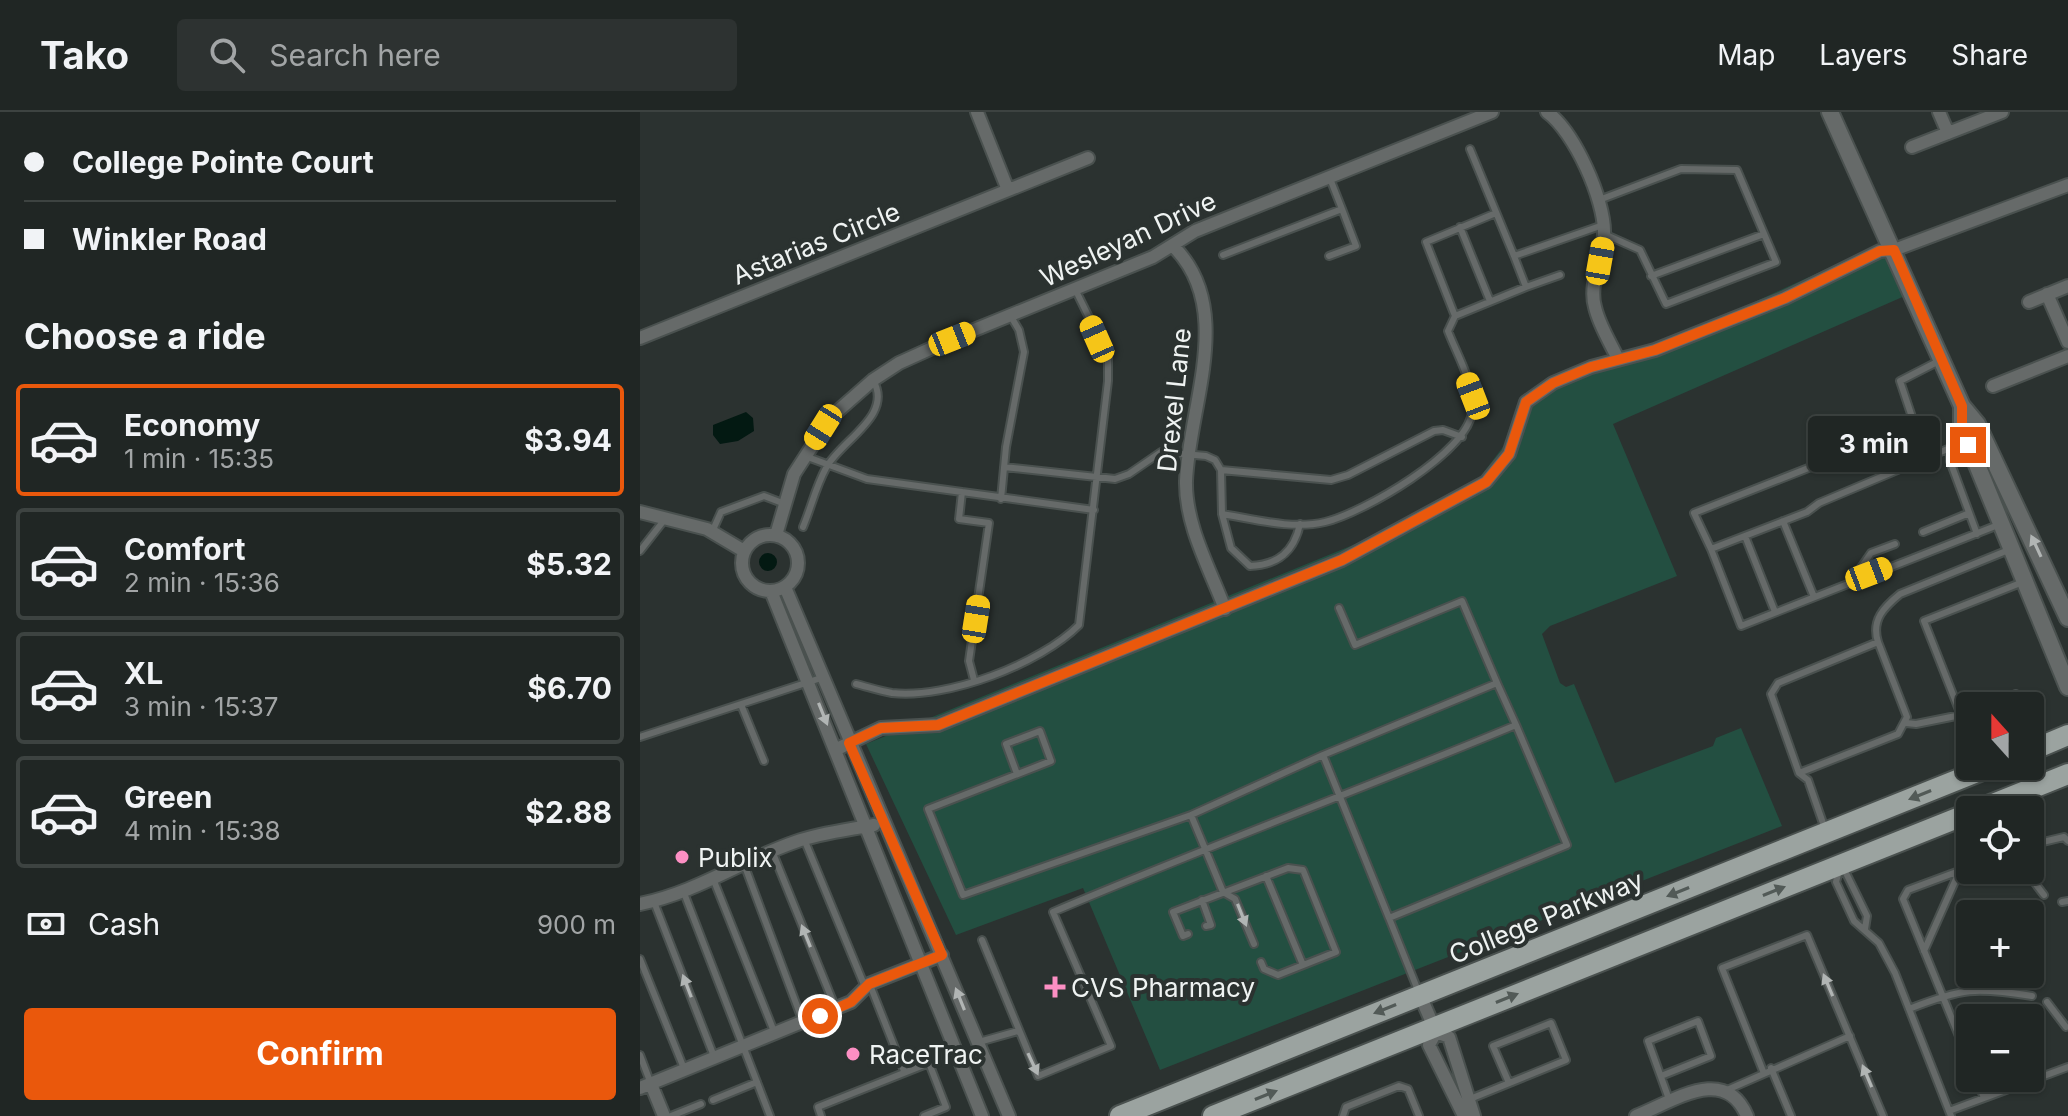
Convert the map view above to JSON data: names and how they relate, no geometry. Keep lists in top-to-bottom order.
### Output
{
  "streets": {
    "main road": ["College Parkway"],
    "street": ["Wesleyan Drive", "Astarias Circle", "Drexel Lane"]
  },
  "crossings": [
    ["Wesleyan Drive", "Drexel Lane"]
  ],
  "places": {
    "other": ["Publix", "RaceTrac"],
    "health": ["CVS Pharmacy"]
  },
  "north": "top",
  "page": {
    "header": "Tako",
    "search": "Search here",
    "nav": ["Map", "Layers", "Share"],
    "banner": ["College Pointe Court", "Winkler Road"],
    "heading": "Choose a ride",
    "list": [
      {
        "name": "Economy",
        "note": "1 min · 15:35",
        "value": "$3.94"
      },
      {
        "name": "Comfort",
        "note": "2 min · 15:36",
        "value": "$5.32"
      },
      {
        "name": "XL",
        "note": "3 min · 15:37",
        "value": "$6.70"
      },
      {
        "name": "Green",
        "note": "4 min · 15:38",
        "value": "$2.88"
      }
    ],
    "bubble": "3 min",
    "map_buttons": ["+", "−"],
    "pay": ["Cash", "900 m"],
    "buttons": "Confirm"
  }
}
